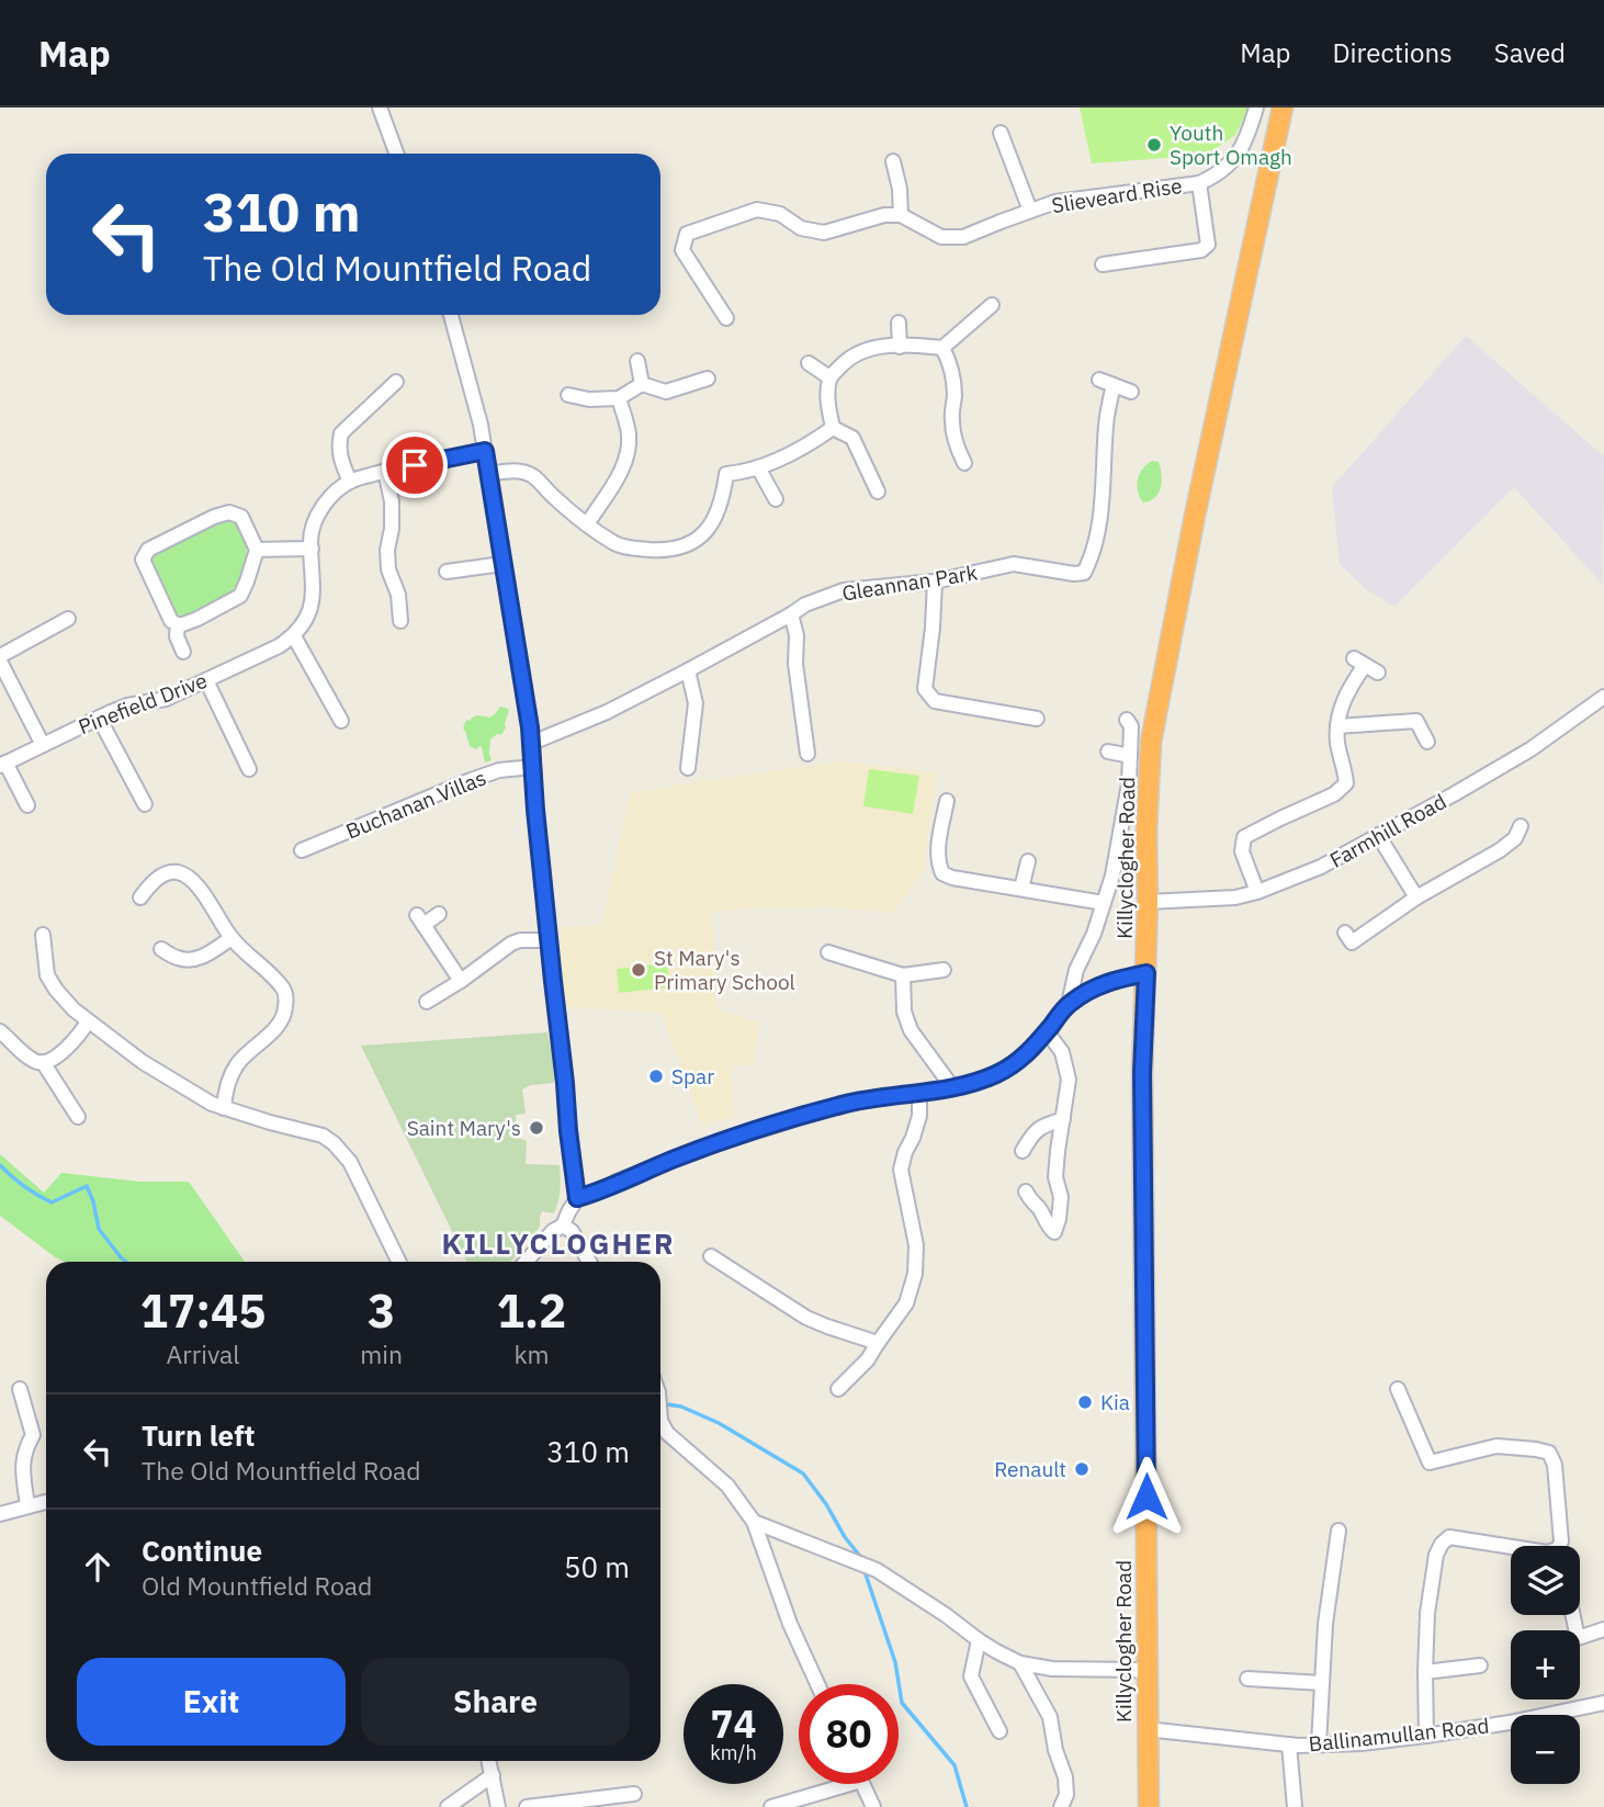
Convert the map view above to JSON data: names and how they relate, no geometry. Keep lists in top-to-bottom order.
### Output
{
  "streets": {
    "highway": ["Killyclogher Road"],
    "street": [
      "Slieveard Rise",
      "Gleannan Park",
      "Pinefield Drive",
      "Buchanan Villas",
      "Farmhill Road",
      "Ballinamullan Road"
    ]
  },
  "crossings": [
    ["Farmhill Road", "Killyclogher Road"],
    ["Killyclogher Road", "Ballinamullan Road"]
  ],
  "districts": ["KILLYCLOGHER"],
  "places": [
    "Youth Sport Omagh",
    "St Mary's Primary School",
    "Spar",
    "Saint Mary's",
    "Kia",
    "Renault"
  ],
  "page": {
    "header": "Map",
    "nav": ["Map", "Directions", "Saved"],
    "turn": ["310 m", "The Old Mountfield Road"],
    "eta": [
      "17:45",
      "Arrival",
      "3",
      "min",
      "1.2",
      "km"
    ],
    "list": [
      {
        "name": "Turn left",
        "note": "The Old Mountfield Road",
        "value": "310 m"
      },
      {
        "name": "Continue",
        "note": "Old Mountfield Road",
        "value": "50 m"
      }
    ],
    "map_buttons": ["+", "−"],
    "buttons": ["Exit", "Share"],
    "speed": "74 km/h",
    "limit": "80"
  }
}
